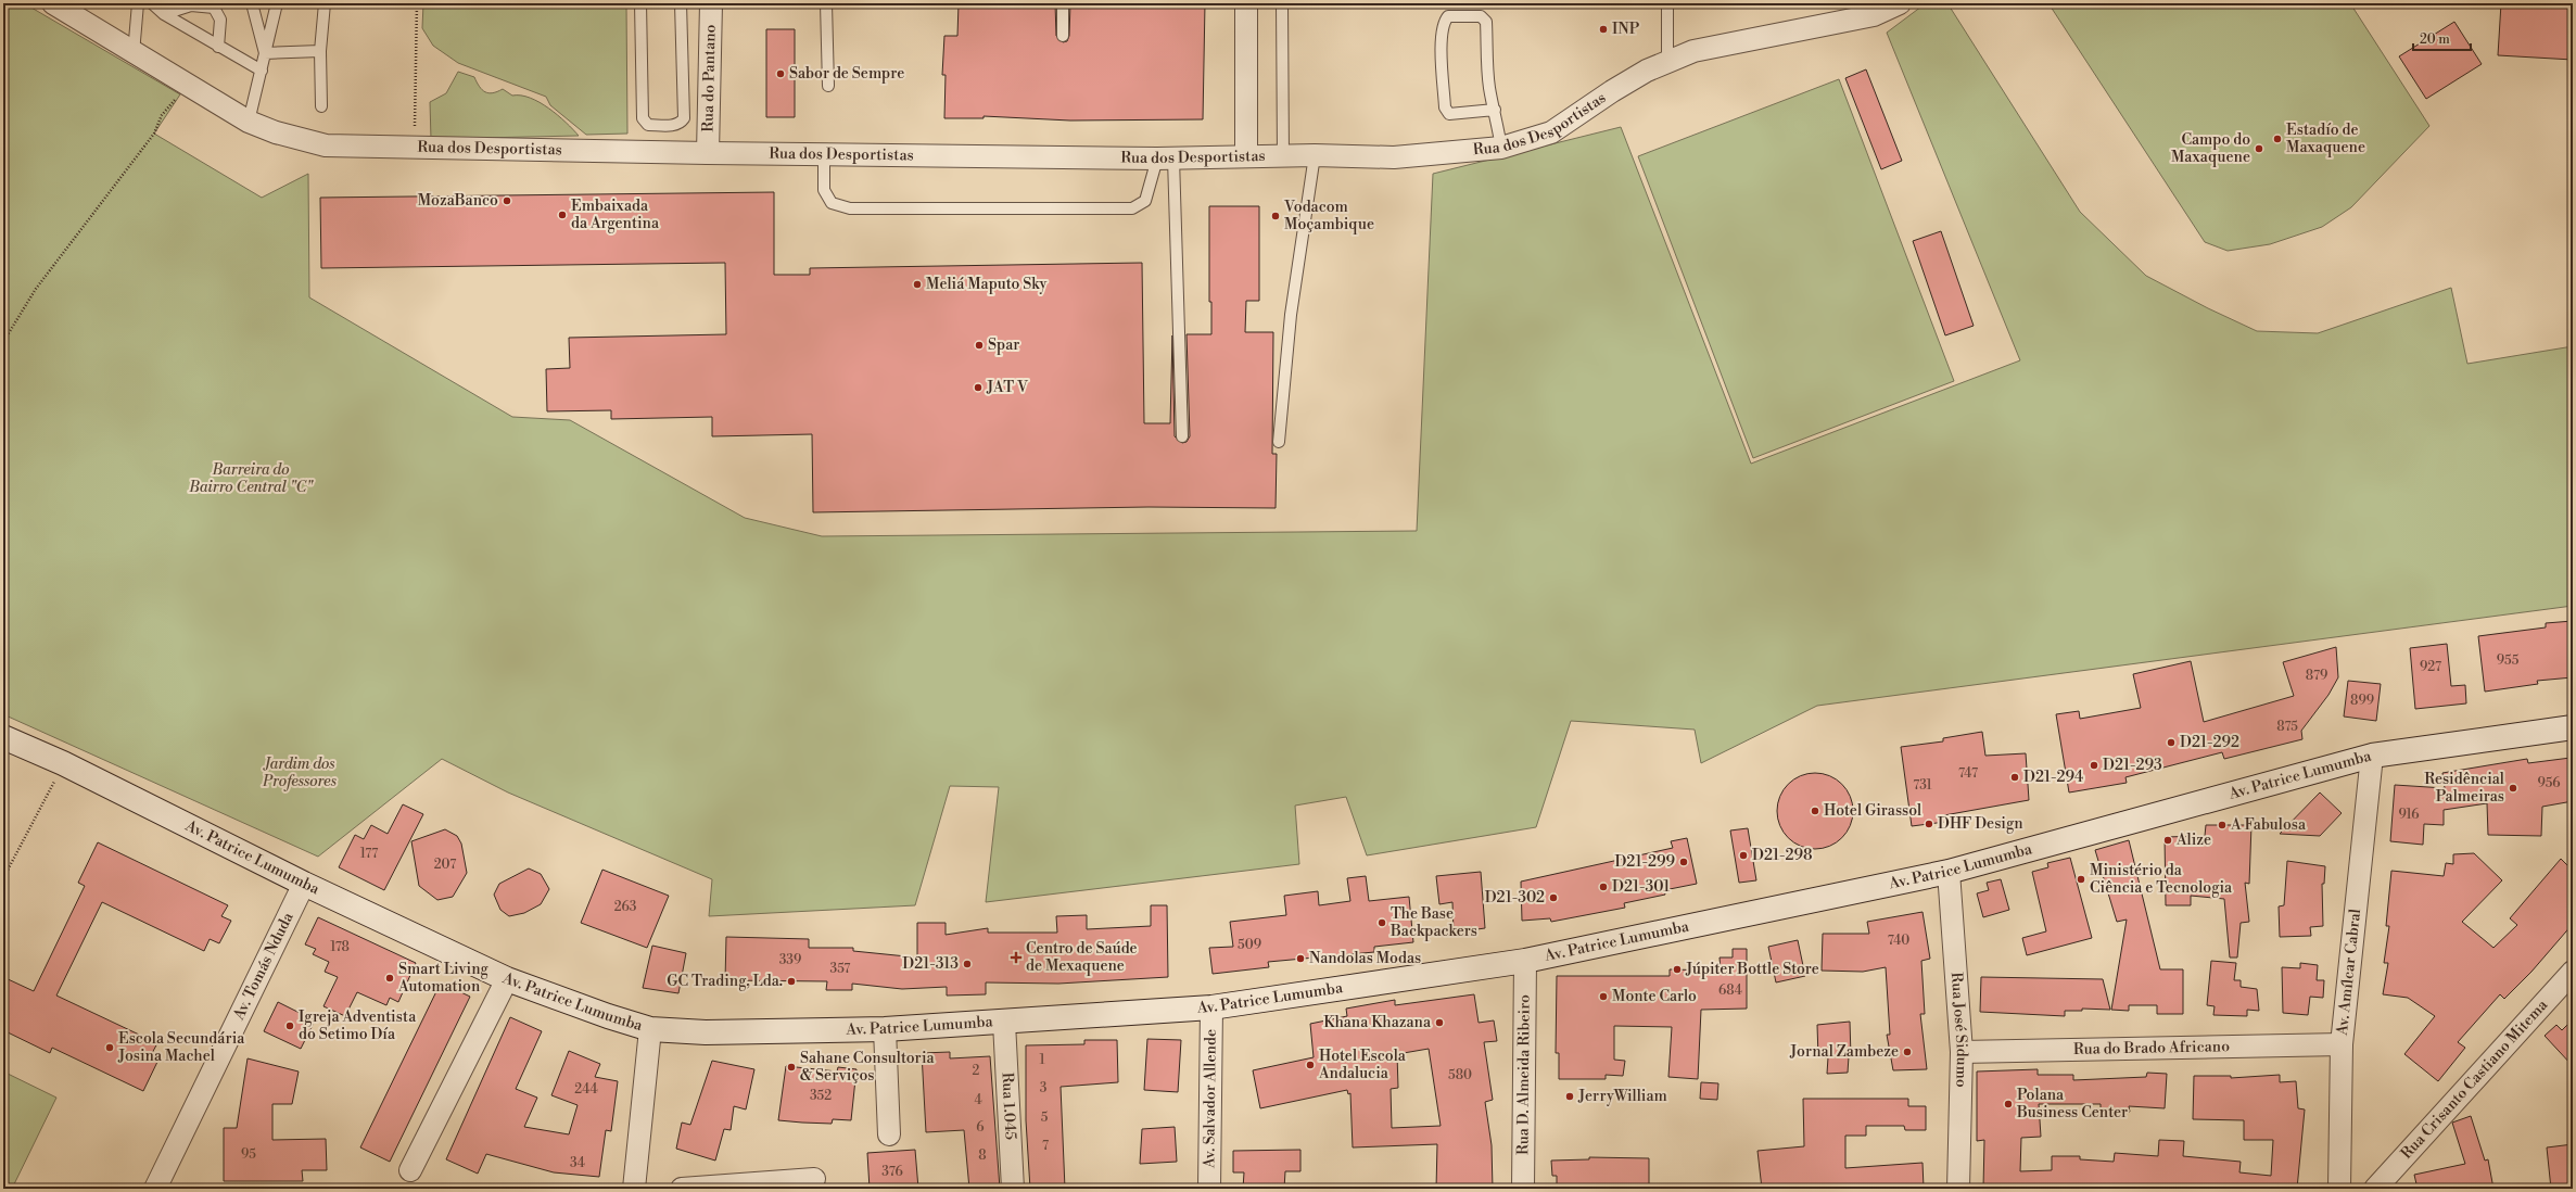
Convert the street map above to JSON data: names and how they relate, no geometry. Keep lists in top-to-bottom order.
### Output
{
  "streets": {
    "main road": ["Av. Patrice Lumumba"],
    "street": [
      "Rua do Pantano",
      "Rua dos Desportistas",
      "Av. Tomás Nduda",
      "Av. Amílcar Cabral",
      "Rua José Sidumo",
      "Rua do Brado Africano",
      "Rua D. Almeida Ribeiro",
      "Rua Crisanto Castiano Mitema",
      "Av. Salvador Allende",
      "Rua 1.045"
    ]
  },
  "crossings": [
    ["Rua do Pantano", "Rua dos Desportistas"],
    ["Av. Patrice Lumumba", "Av. Tomás Nduda"],
    ["Av. Patrice Lumumba", "Av. Amílcar Cabral"],
    ["Av. Patrice Lumumba", "Rua José Sidumo"],
    ["Av. Patrice Lumumba", "Rua D. Almeida Ribeiro"],
    ["Av. Patrice Lumumba", "Av. Salvador Allende"],
    ["Av. Patrice Lumumba", "Rua 1.045"],
    ["Av. Amílcar Cabral", "Rua do Brado Africano"],
    ["Rua José Sidumo", "Rua do Brado Africano"]
  ],
  "parks": ["Barreira do Bairro Central \"C\"", "Jardim dos Professores"],
  "places": {
    "other": [
      "INP",
      "Sabor de Sempre",
      "Estadío de Maxaquene",
      "Campo do Maxaquene",
      "MozaBanco",
      "Embaixada da Argentina",
      "Vodacom Moçambique",
      "Meliá Maputo Sky",
      "Spar",
      "JAT V",
      "D21-292",
      "D21-293",
      "D21-294",
      "Residêncial Palmeiras",
      "Hotel Girassol",
      "DHF Design",
      "A Fabulosa",
      "Alize",
      "D21-298",
      "D21-299",
      "Ministério da Ciência e Tecnologia",
      "D21-301",
      "D21-302",
      "The Base Backpackers",
      "Nandolas Modas",
      "D21-313",
      "Júpiter Bottle Store",
      "Smart Living Automation",
      "GC Trading, Lda.",
      "Monte Carlo",
      "Khana Khazana",
      "Igreja Adventista do Setimo Día",
      "Escola Secundária Josina Machel",
      "Jornal Zambeze",
      "Hotel Escola Andalucia",
      "Sahane Consultoria & Serviços",
      "JerryWilliam",
      "Polana Business Center"
    ],
    "health": ["Centro de Saúde de Mexaquene"]
  },
  "house_numbers": [
    "955",
    "927",
    "879",
    "899",
    "875",
    "747",
    "956",
    "731",
    "916",
    "177",
    "207",
    "263",
    "740",
    "509",
    "178",
    "339",
    "357",
    "684",
    "1",
    "2",
    "580",
    "3",
    "244",
    "352",
    "4",
    "5",
    "6",
    "7",
    "95",
    "8",
    "34",
    "376"
  ],
  "scale_bar": "20 m"
}
